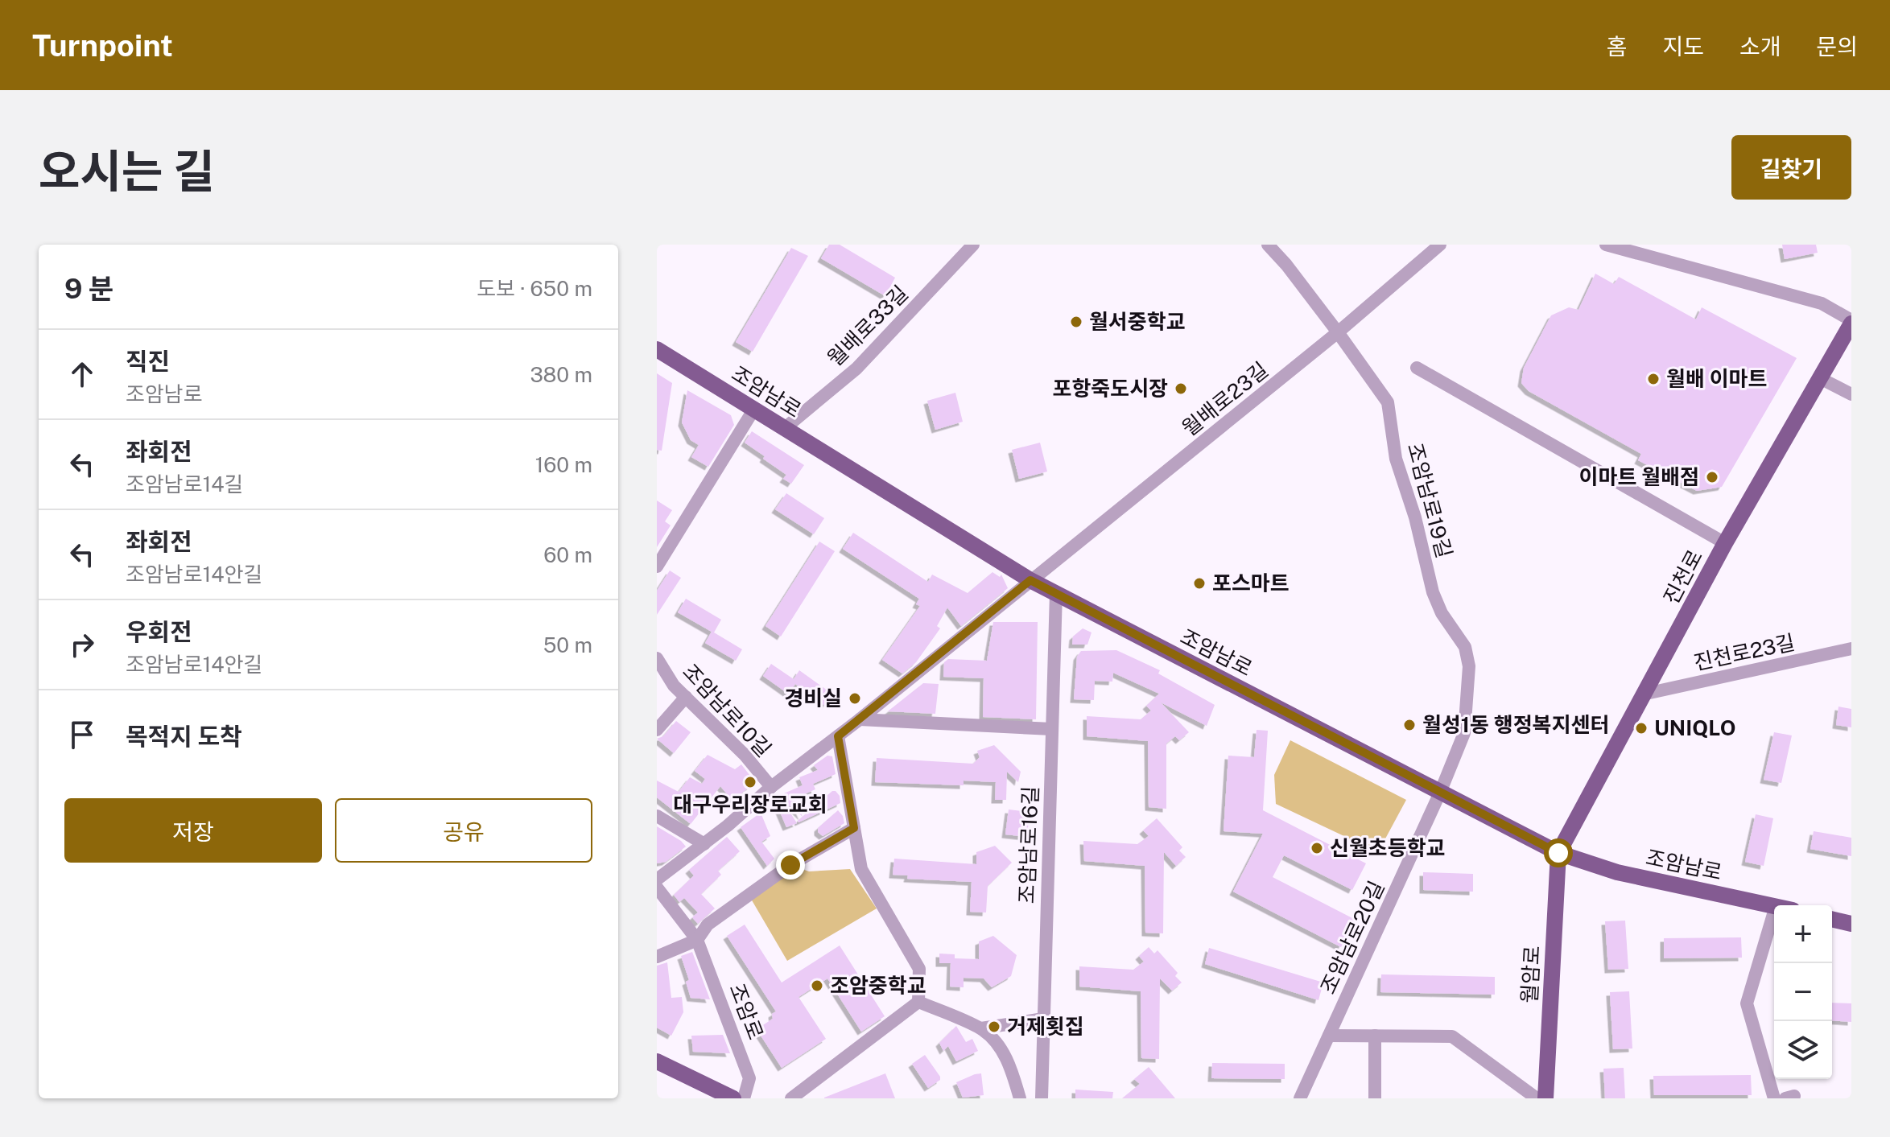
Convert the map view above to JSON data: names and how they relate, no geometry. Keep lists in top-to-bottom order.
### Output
{
  "streets": {
    "main road": ["조암남로", "진천로", "월암로"],
    "street": [
      "월배로33길",
      "월배로23길",
      "조암남로19길",
      "진천로23길",
      "조암남로10길",
      "조암남로16길",
      "조암남로20길",
      "조암로"
    ]
  },
  "crossings": [
    ["월배로33길", "조암남로"],
    ["조암남로", "월배로23길"],
    ["조암남로", "조암남로19길"],
    ["조암남로", "진천로"],
    ["조암남로", "조암남로16길"],
    ["조암남로", "조암남로20길"],
    ["조암남로", "월암로"],
    ["월배로23길", "조암남로19길"],
    ["월배로23길", "조암남로10길"],
    ["조암남로19길", "조암남로20길"],
    ["진천로", "진천로23길"],
    ["진천로", "월암로"]
  ],
  "places": [
    "월서중학교",
    "월배 이마트",
    "포항죽도시장",
    "이마트 월배점",
    "포스마트",
    "경비실",
    "월성1동 행정복지센터",
    "UNIQLO",
    "대구우리장로교회",
    "신월초등학교",
    "조암중학교",
    "거제횟집"
  ],
  "page": {
    "header": "Turnpoint",
    "nav": [
      "홈",
      "지도",
      "소개",
      "문의"
    ],
    "title": "오시는 길",
    "buttons": [
      "길찾기",
      ["저장", "공유"]
    ],
    "heading": ["9 분", "도보 · 650 m"],
    "list": [
      ["직진", "조암남로", "380 m"],
      ["좌회전", "조암남로14길", "160 m"],
      ["좌회전", "조암남로14안길", "60 m"],
      ["우회전", "조암남로14안길", "50 m"],
      "목적지 도착"
    ],
    "map_buttons": ["+", "−"]
  }
}
